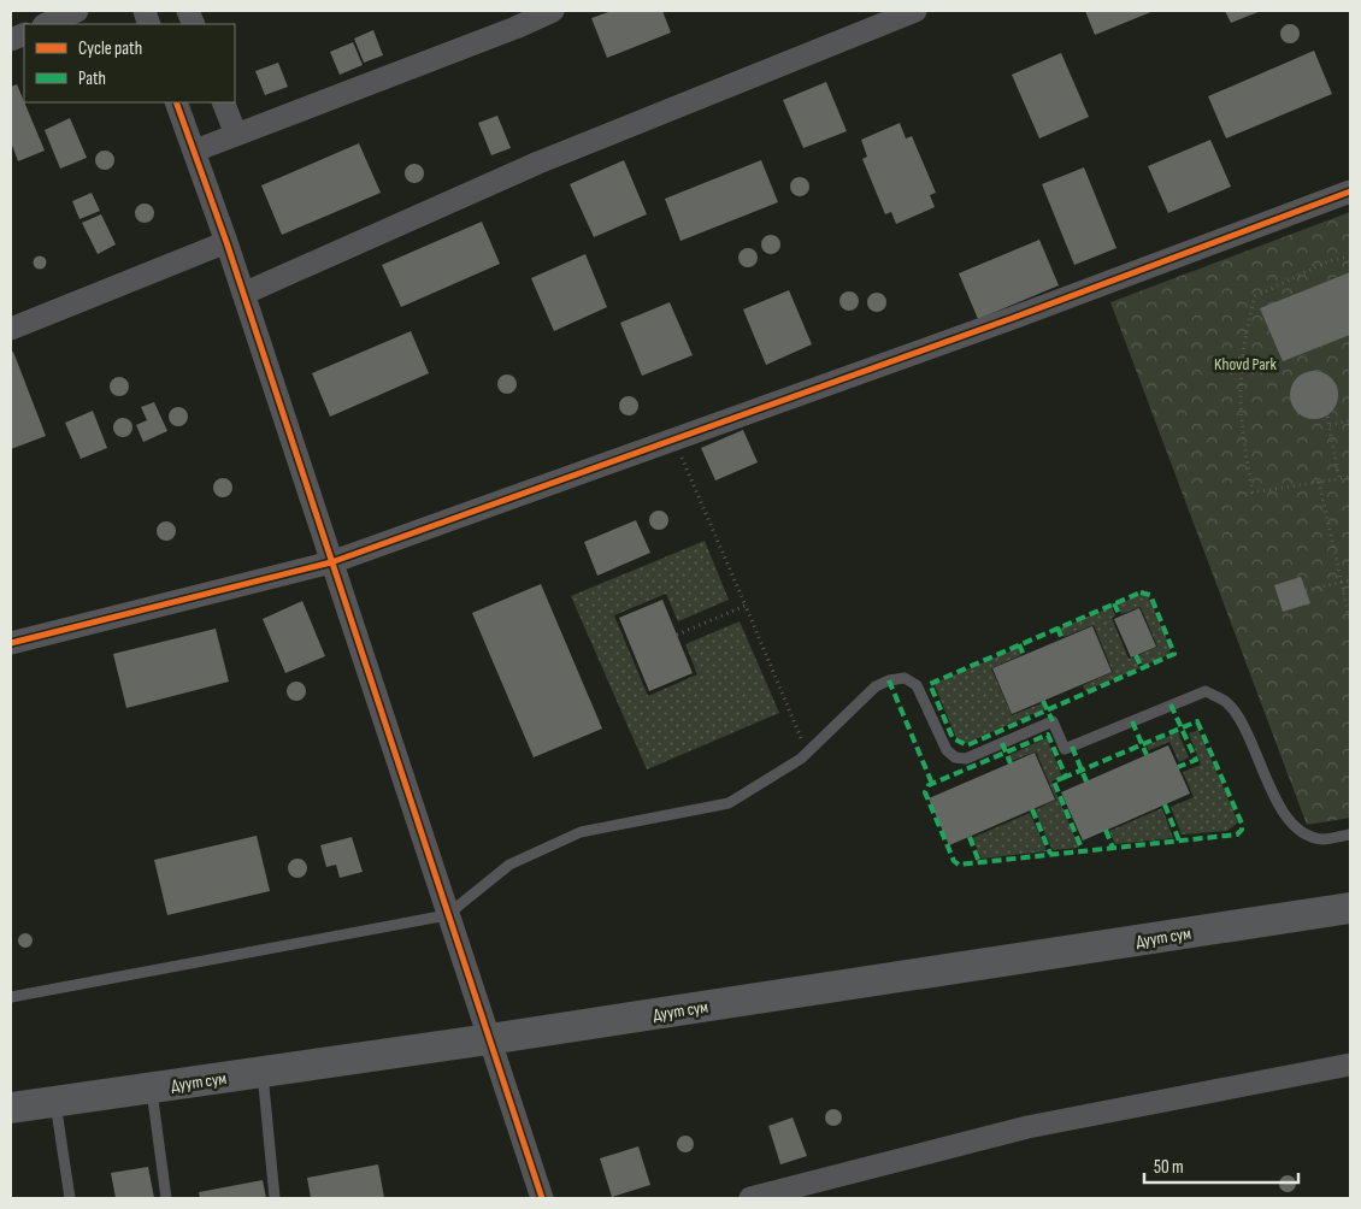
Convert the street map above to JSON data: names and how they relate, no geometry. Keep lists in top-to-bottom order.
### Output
{
  "streets": {
    "main road": ["Дуут сум"]
  },
  "parks": ["Khovd Park"],
  "legend": ["Cycle path", "Path"],
  "scale_bar": "50 m"
}
